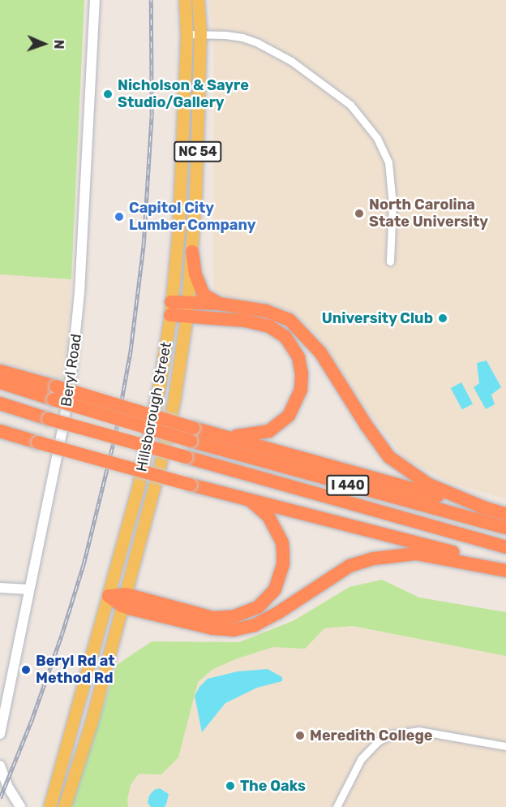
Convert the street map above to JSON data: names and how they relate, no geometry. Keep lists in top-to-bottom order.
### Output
{
  "streets": {
    "highway": ["I 440"],
    "main road": ["NC 54", "Hillsborough Street"],
    "street": ["Beryl Road"]
  },
  "places": [
    "Nicholson & Sayre Studio/Gallery",
    "North Carolina State University",
    "Capitol City Lumber Company",
    "University Club",
    "Beryl Rd at Method Rd",
    "Meredith College",
    "The Oaks"
  ],
  "north": "right"
}
